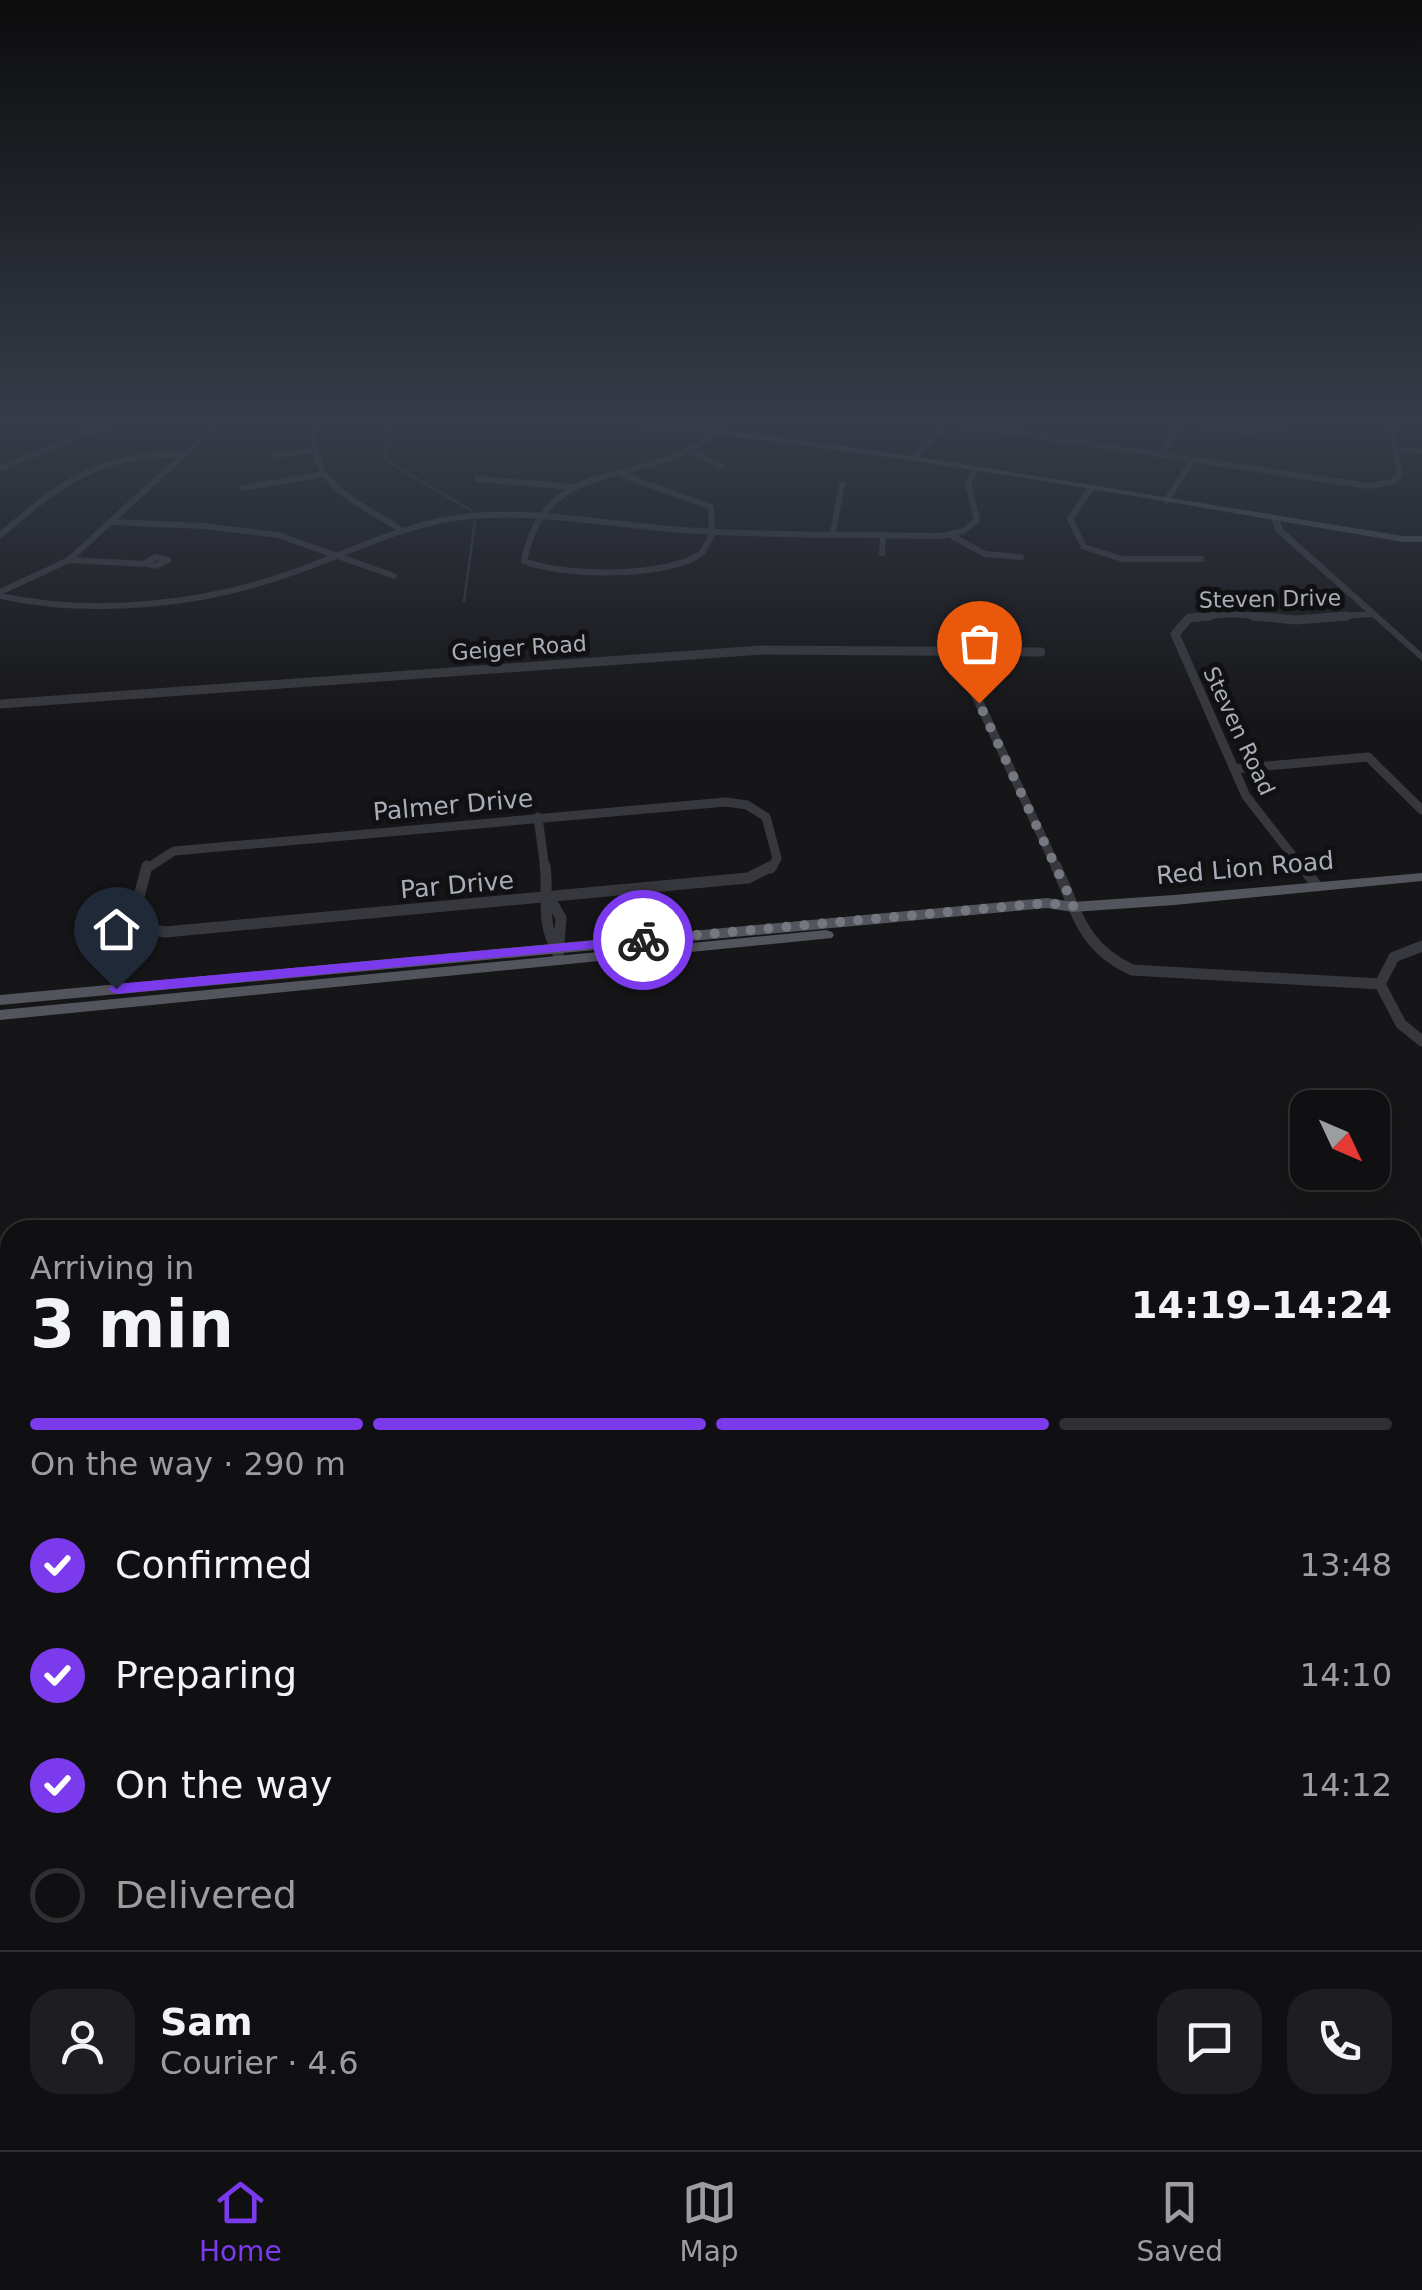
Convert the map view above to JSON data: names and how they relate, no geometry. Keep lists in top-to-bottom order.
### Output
{
  "streets": {
    "main road": ["Red Lion Road"],
    "street": [
      "Steven Drive",
      "Geiger Road",
      "Steven Road",
      "Palmer Drive",
      "Par Drive"
    ]
  },
  "crossings": [
    ["Steven Drive", "Steven Road"],
    ["Steven Road", "Red Lion Road"],
    ["Palmer Drive", "Par Drive"]
  ],
  "north": "bottom right",
  "page": {
    "heading": ["3 min", "Arriving in", "14:19–14:24"],
    "panel": ["Sam", "Courier · 4.6"],
    "bar": "On the way · 290 m",
    "list": [
      ["Confirmed", "13:48"],
      ["Preparing", "14:10"],
      ["On the way", "14:12"],
      "Delivered"
    ],
    "tabs": ["Home", "Map", "Saved"]
  }
}
